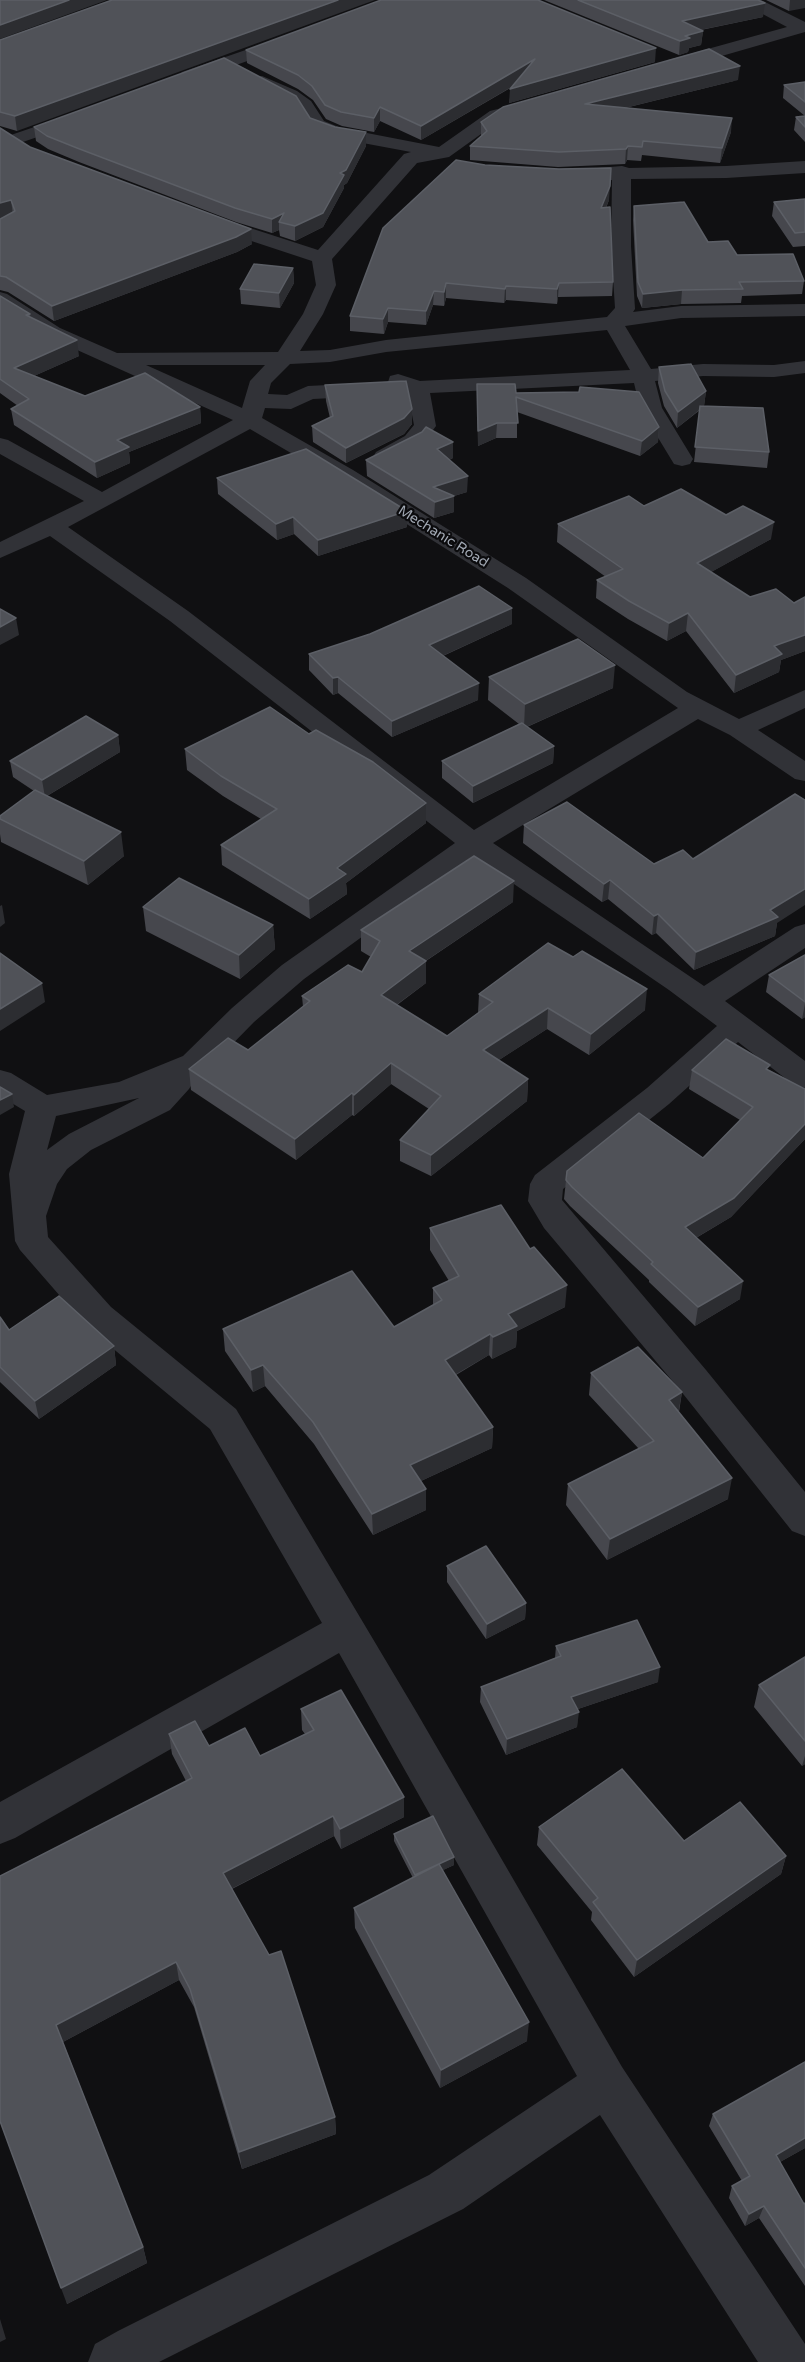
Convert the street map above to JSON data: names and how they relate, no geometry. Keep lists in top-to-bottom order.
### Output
{
  "streets": {
    "street": ["Mechanic Road"]
  }
}
